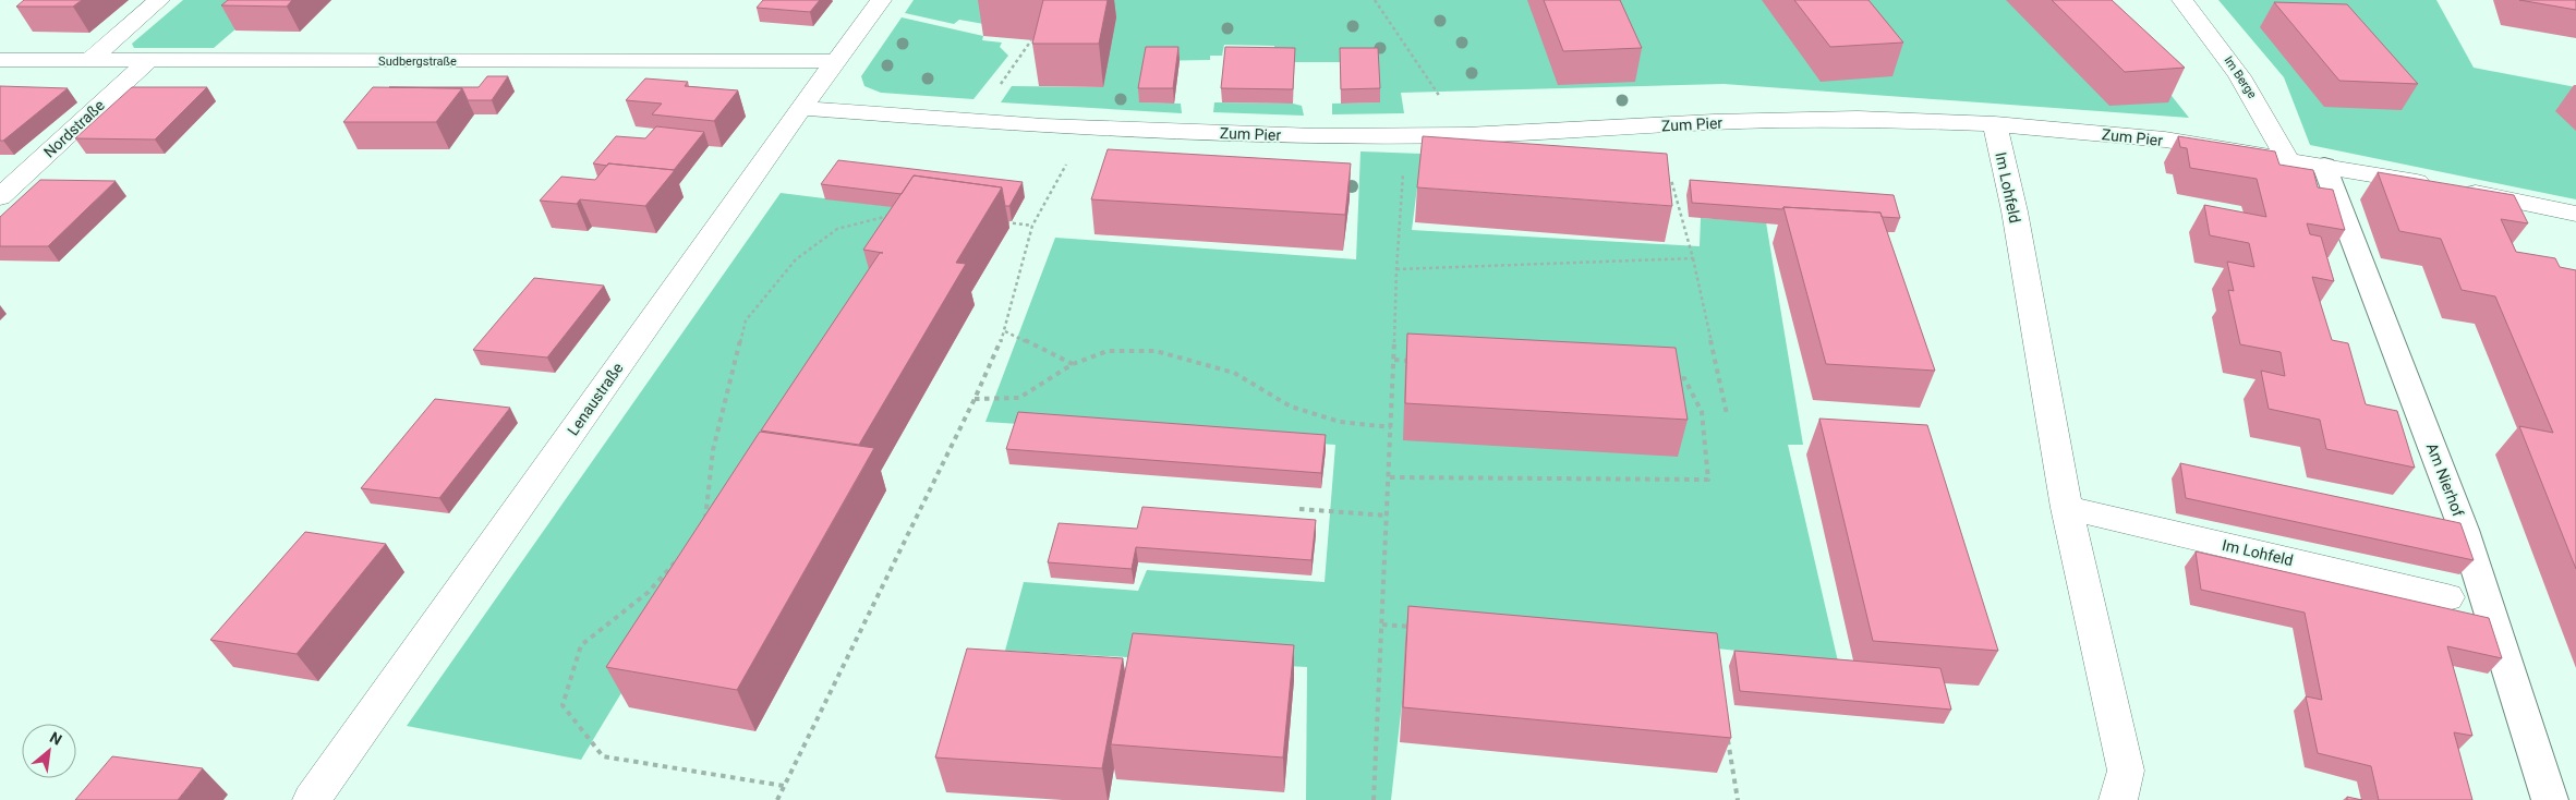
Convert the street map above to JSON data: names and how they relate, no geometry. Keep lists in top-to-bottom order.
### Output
{
  "streets": {
    "street": [
      "Sudbergstraße",
      "Im Berge",
      "Zum Pier",
      "Nordstraße",
      "Im Lohfeld",
      "Lenaustraße"
    ],
    "lane": ["Am Nierhof"]
  },
  "crossings": [
    ["Sudbergstraße", "Nordstraße"],
    ["Sudbergstraße", "Lenaustraße"],
    ["Im Berge", "Zum Pier"],
    ["Zum Pier", "Im Lohfeld"],
    ["Zum Pier", "Lenaustraße"],
    ["Zum Pier", "Am Nierhof"]
  ],
  "north": "top right"
}
